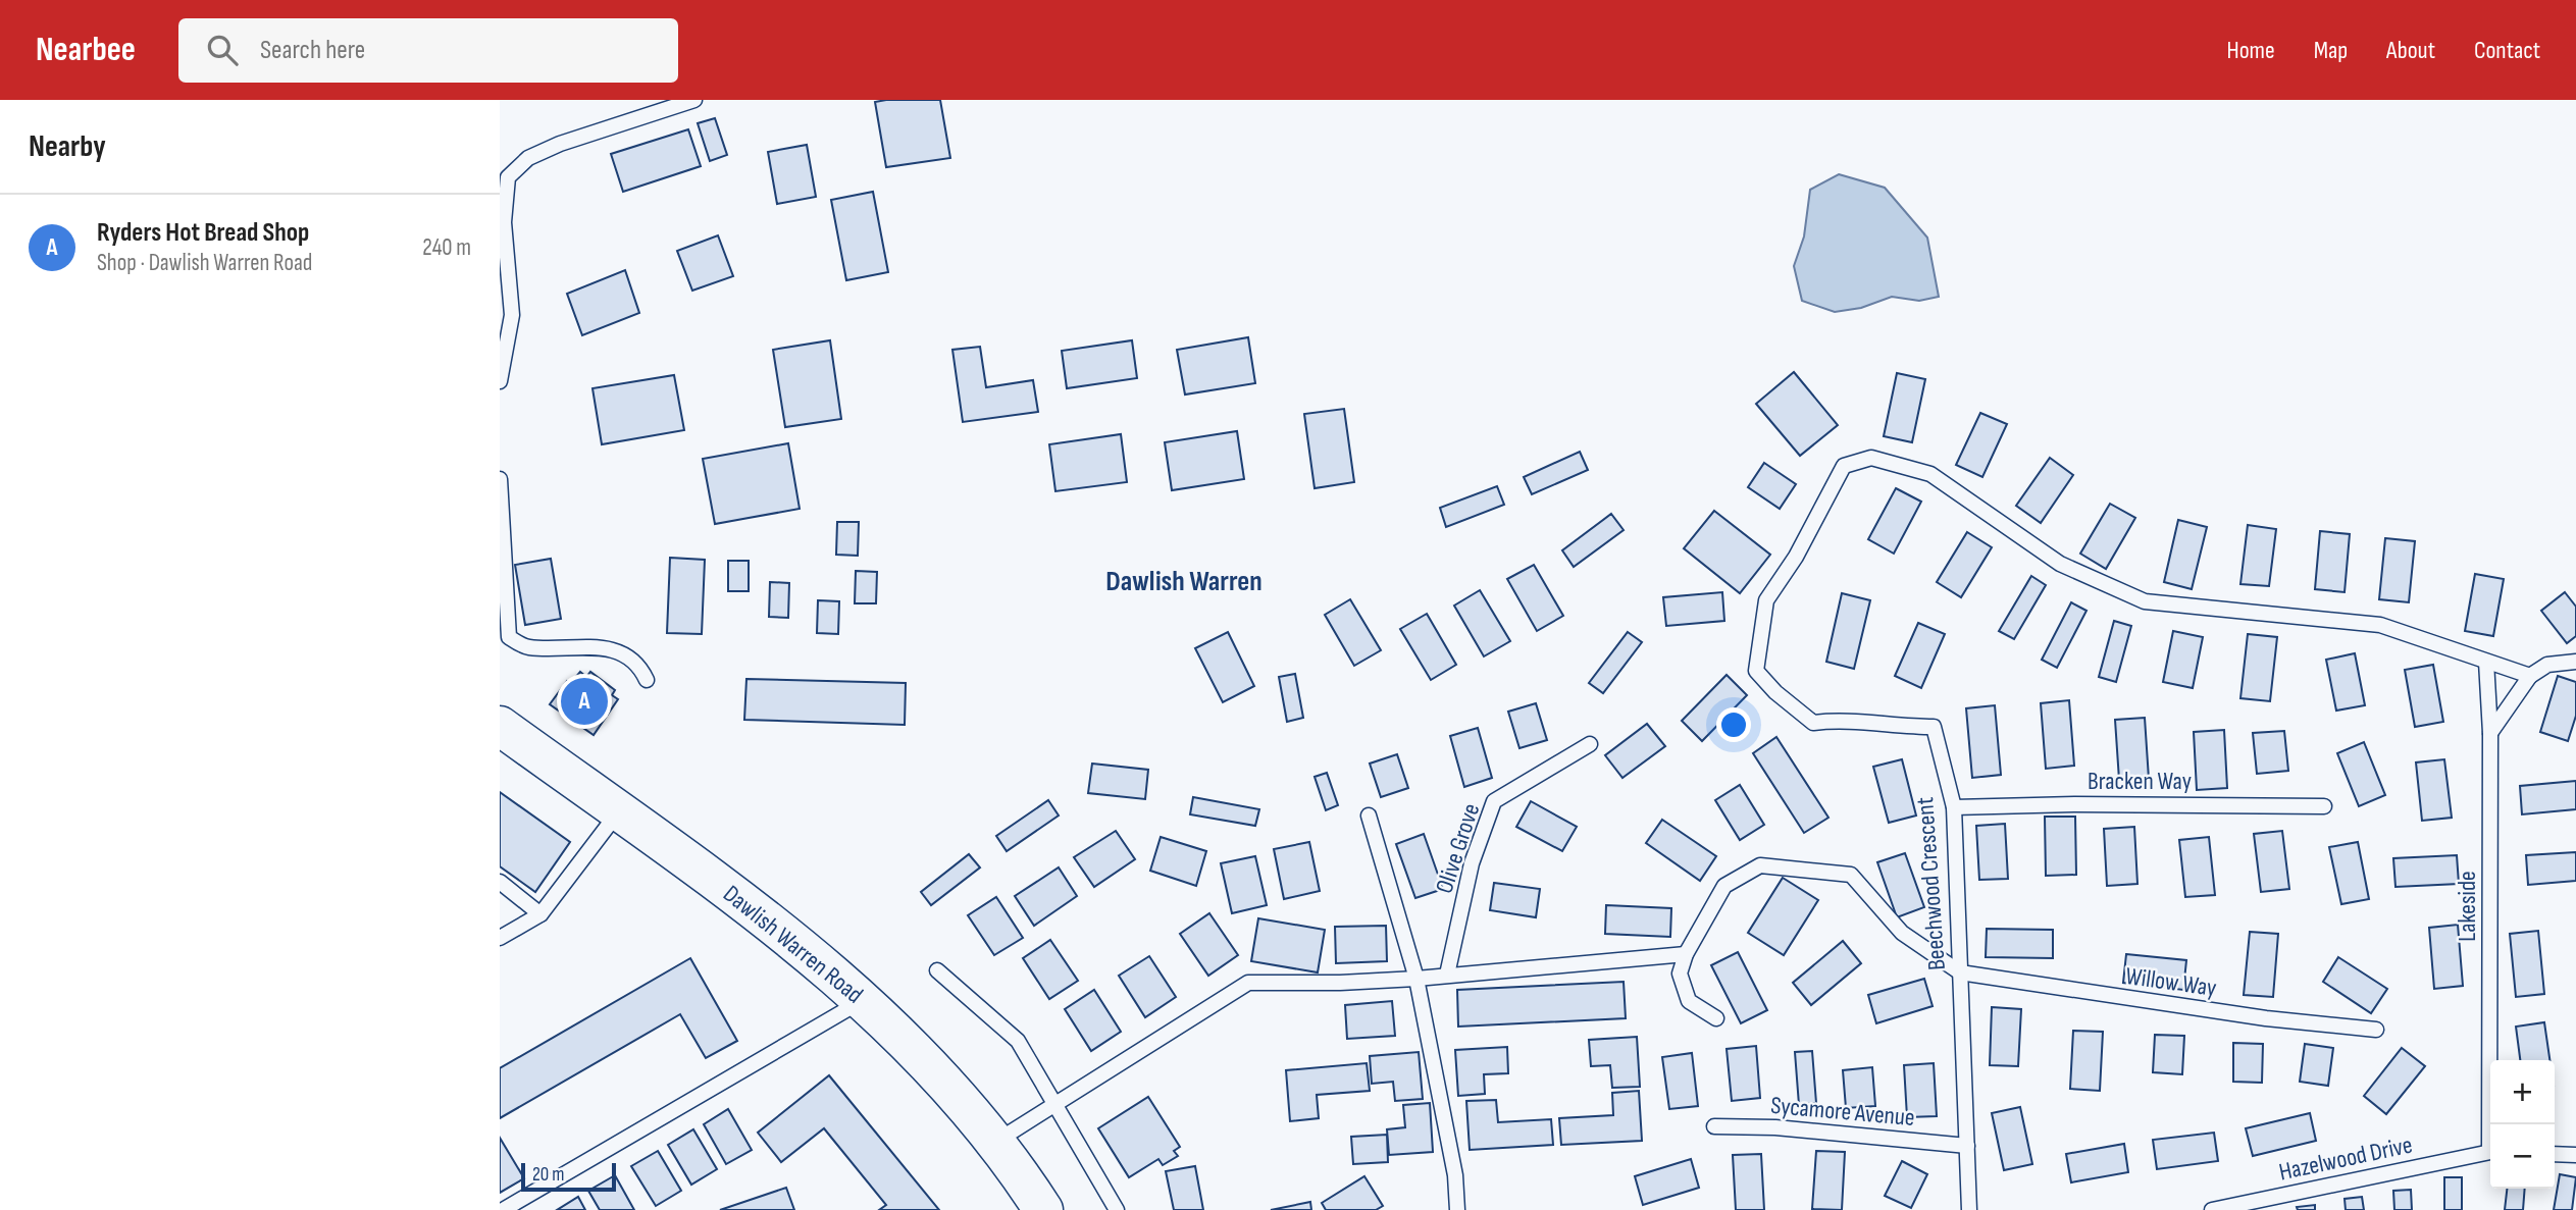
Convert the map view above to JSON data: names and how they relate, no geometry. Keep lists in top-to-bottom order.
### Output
{
  "streets": {
    "street": ["Dawlish Warren Road"],
    "lane": [
      "Bracken Way",
      "Olive Grove",
      "Beechwood Crescent",
      "Lakeside",
      "Willow Way",
      "Sycamore Avenue",
      "Hazelwood Drive"
    ]
  },
  "crossings": [
    ["Bracken Way", "Beechwood Crescent"],
    ["Beechwood Crescent", "Lakeside"],
    ["Beechwood Crescent", "Willow Way"],
    ["Beechwood Crescent", "Sycamore Avenue"]
  ],
  "districts": ["Dawlish Warren"],
  "scale_bar": "20 m",
  "page": {
    "header": "Nearbee",
    "search": "Search here",
    "nav": [
      "Home",
      "Map",
      "About",
      "Contact"
    ],
    "heading": "Nearby",
    "list": [
      {
        "mark": "A",
        "name": "Ryders Hot Bread Shop",
        "note": "Shop · Dawlish Warren Road",
        "value": "240 m"
      }
    ],
    "pins": "A",
    "map_buttons": ["+", "−"],
    "scale": "20 m"
  }
}
